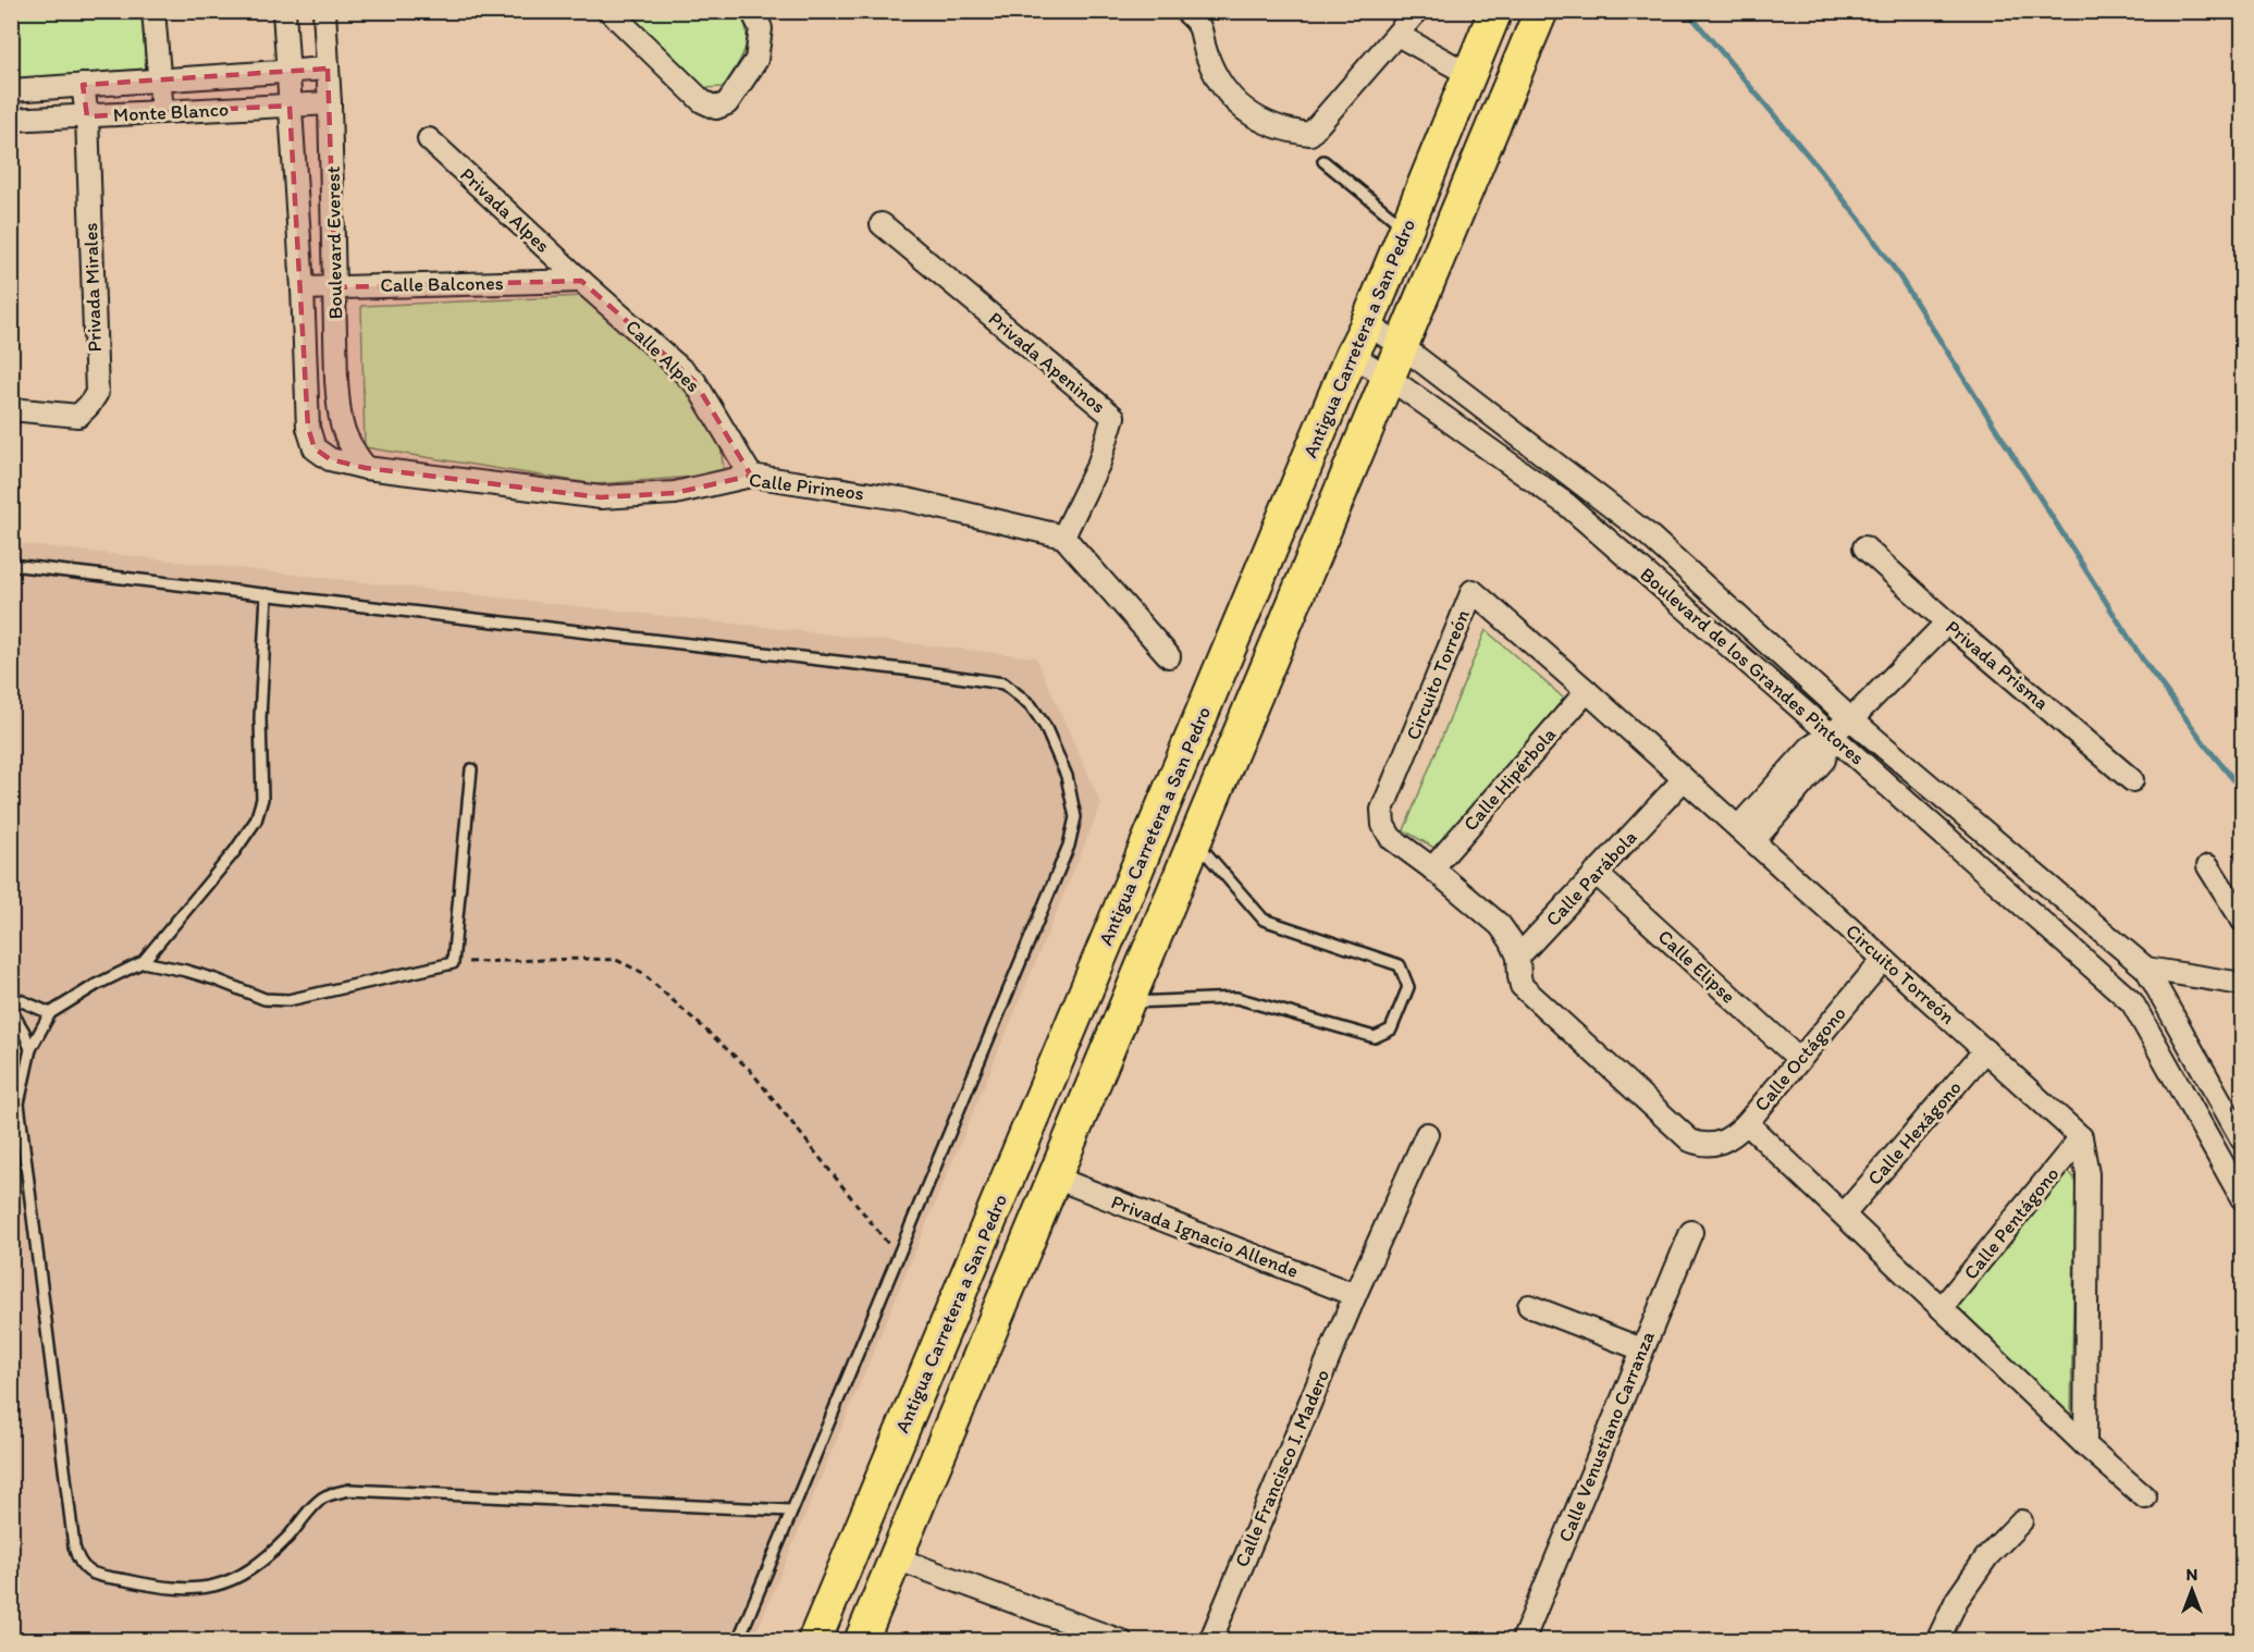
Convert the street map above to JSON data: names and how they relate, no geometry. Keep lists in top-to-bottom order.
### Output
{
  "streets": {
    "main road": ["Antigua Carretera a San Pedro"],
    "street": [
      "Monte Blanco",
      "Privada Alpes",
      "Boulevard Everest",
      "Calle Balcones",
      "Privada Mirales",
      "Calle Alpes",
      "Privada Apeninos",
      "Calle Pirineos",
      "Privada Prisma",
      "Boulevard de los Grandes Pintores",
      "Circuito Torreón",
      "Calle Hipérbola",
      "Calle Parábola",
      "Calle Elipse",
      "Calle Octágono",
      "Calle Hexágono",
      "Calle Pentágono",
      "Privada Ignacio Allende",
      "Calle Venustiano Carranza",
      "Calle Francisco I. Madero"
    ]
  },
  "crossings": [
    ["Monte Blanco", "Boulevard Everest"],
    ["Monte Blanco", "Privada Mirales"],
    ["Privada Alpes", "Calle Balcones"],
    ["Privada Alpes", "Calle Alpes"],
    ["Boulevard Everest", "Calle Balcones"],
    ["Boulevard Everest", "Calle Pirineos"],
    ["Calle Balcones", "Calle Alpes"],
    ["Antigua Carretera a San Pedro", "Boulevard de los Grandes Pintores"],
    ["Calle Alpes", "Calle Pirineos"],
    ["Privada Apeninos", "Calle Pirineos"],
    ["Circuito Torreón", "Calle Hipérbola"],
    ["Circuito Torreón", "Calle Parábola"],
    ["Circuito Torreón", "Calle Octágono"],
    ["Circuito Torreón", "Calle Hexágono"],
    ["Circuito Torreón", "Calle Pentágono"],
    ["Calle Parábola", "Calle Elipse"],
    ["Calle Parábola", "Calle Octágono"],
    ["Calle Elipse", "Calle Octágono"],
    ["Privada Ignacio Allende", "Calle Francisco I. Madero"]
  ],
  "north": "top"
}
